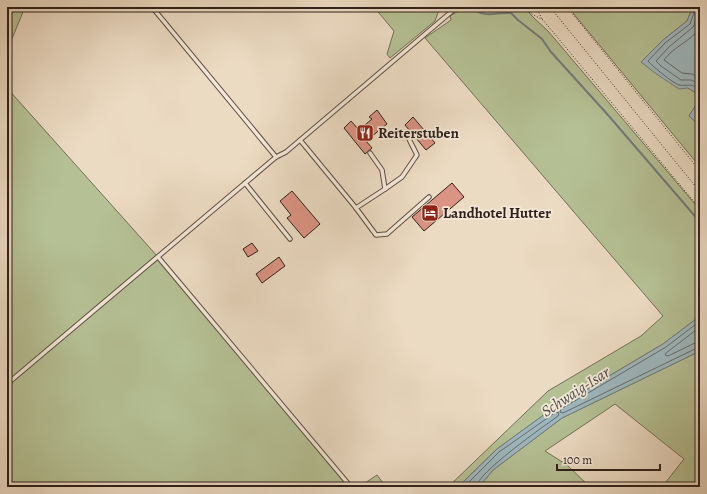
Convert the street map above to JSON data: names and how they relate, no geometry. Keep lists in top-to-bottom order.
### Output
{
  "water": ["Schwaig-Isar"],
  "places": {
    "restaurant": ["Reiterstuben"],
    "hotel": ["Landhotel Hutter"]
  },
  "scale_bar": "100 m"
}
